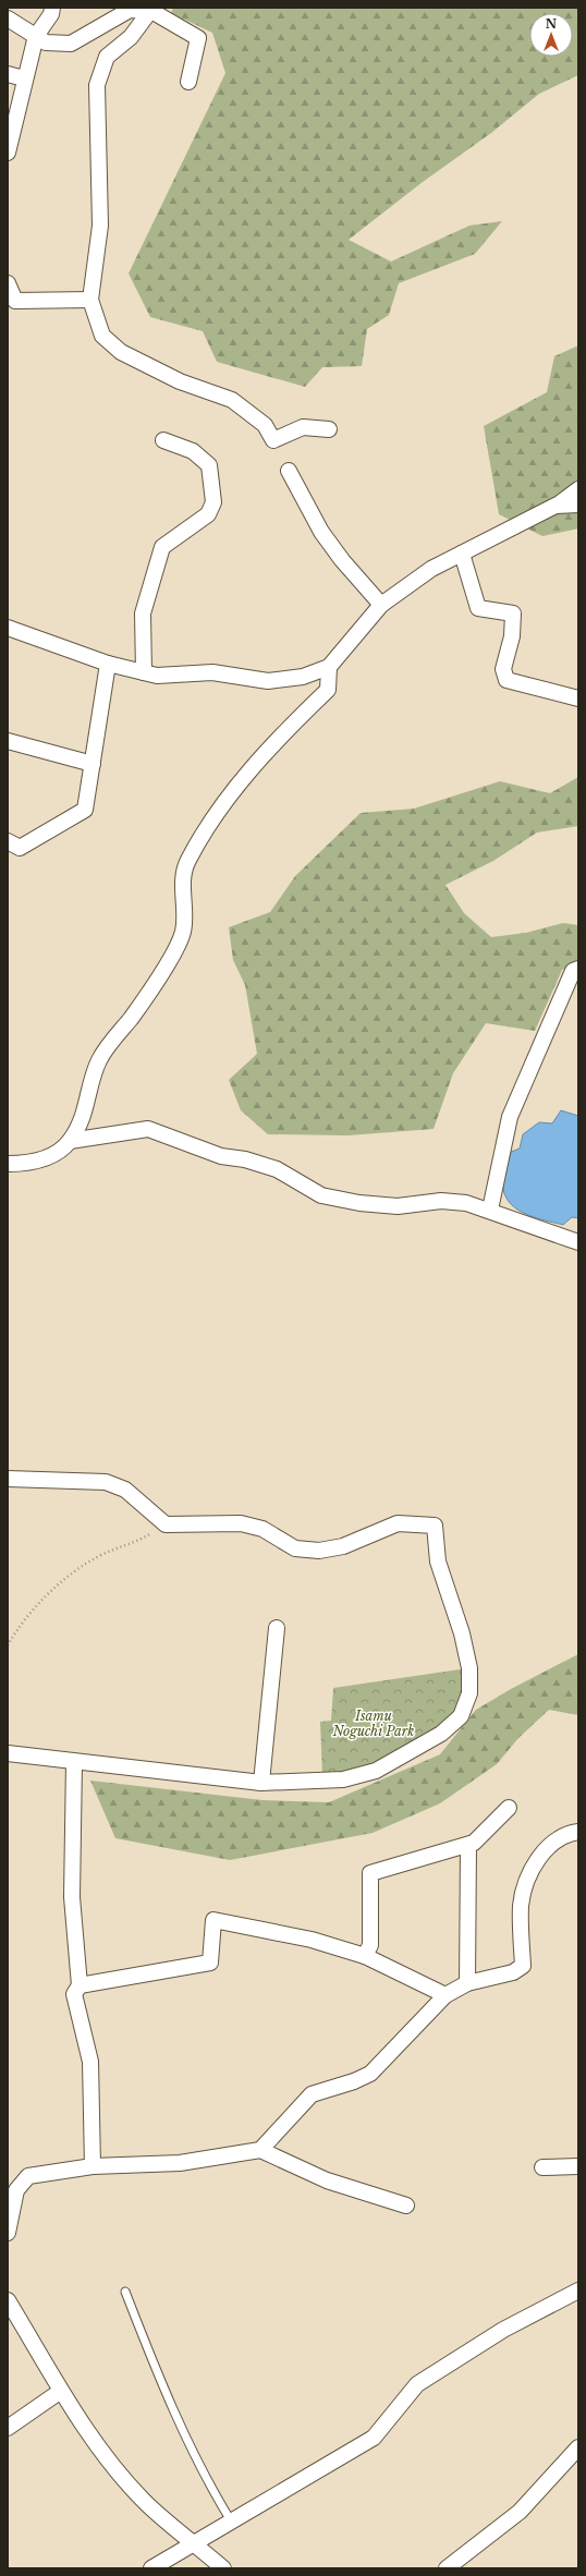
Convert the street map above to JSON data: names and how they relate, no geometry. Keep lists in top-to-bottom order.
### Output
{
  "parks": ["Isamu Noguchi Park"],
  "north": "top"
}
